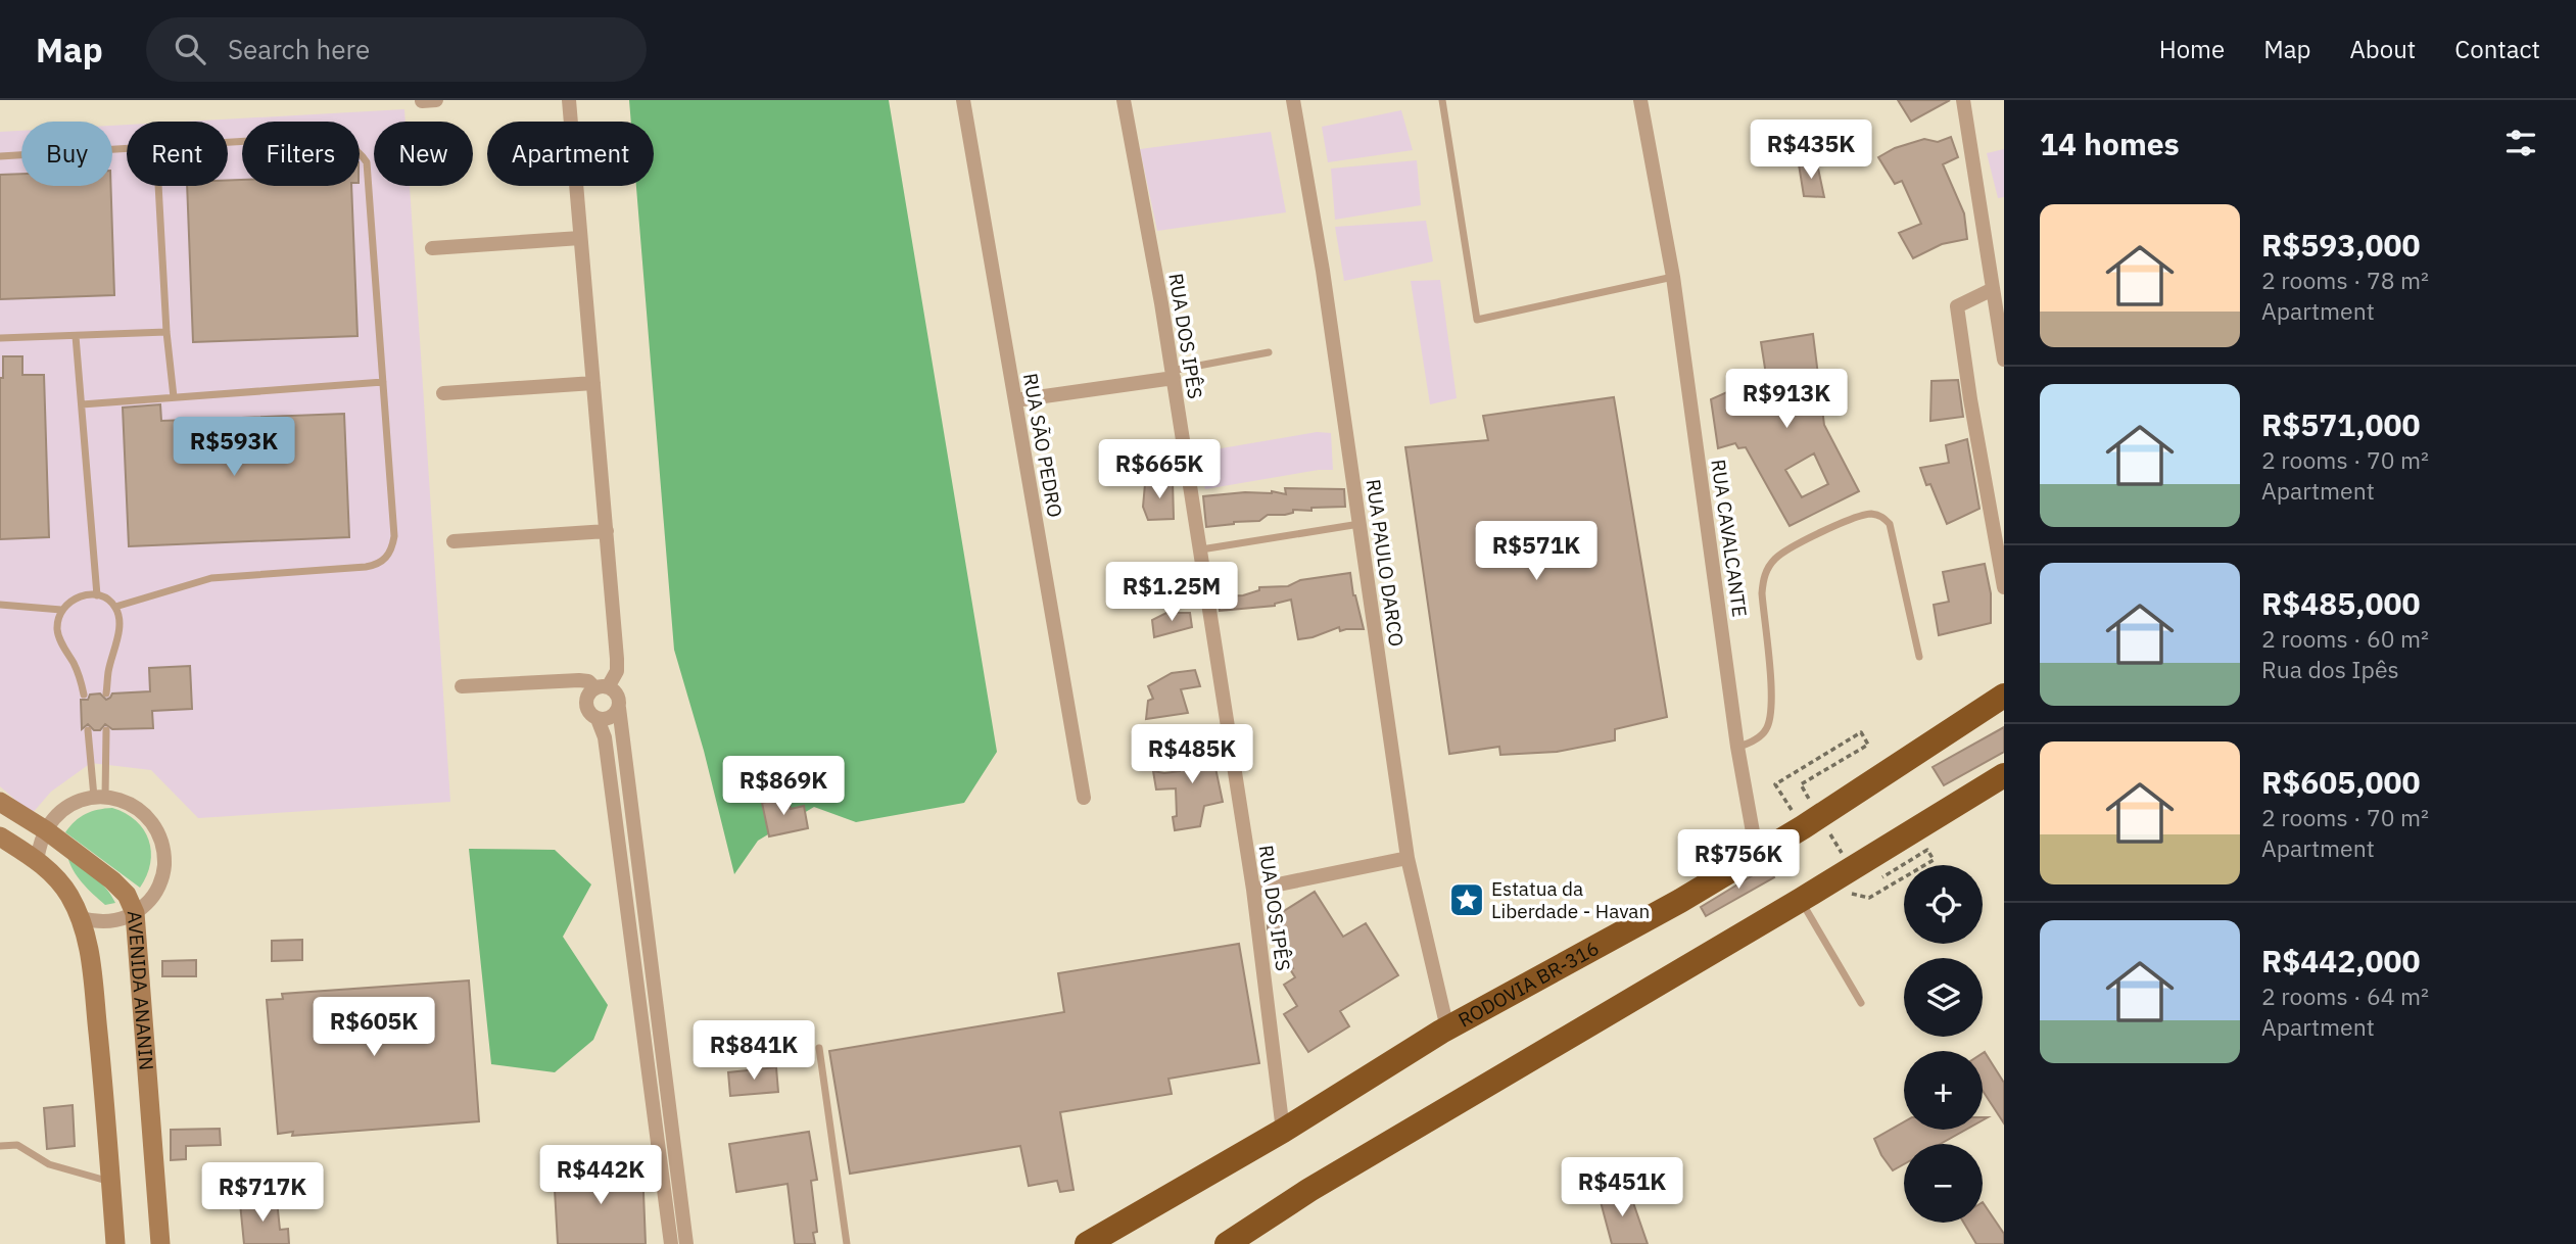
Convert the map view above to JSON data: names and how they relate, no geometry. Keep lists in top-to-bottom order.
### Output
{
  "streets": {
    "highway": ["RODOVIA BR-316"],
    "main road": ["AVENIDA ANANIN"],
    "street": [
      "RUA DOS IPÊS",
      "RUA SÃO PEDRO",
      "RUA CAVALCANTE",
      "RUA PAULO DARCO"
    ]
  },
  "crossings": [
    ["RUA DOS IPÊS", "RODOVIA BR-316"],
    ["RUA CAVALCANTE", "RODOVIA BR-316"],
    ["RUA PAULO DARCO", "RODOVIA BR-316"]
  ],
  "places": {
    "place": ["Estatua da Liberdade - Havan"]
  },
  "page": {
    "header": "Map",
    "search": "Search here",
    "nav": [
      "Home",
      "Map",
      "About",
      "Contact"
    ],
    "heading": "14 homes",
    "price": [
      "R$435K",
      "R$913K",
      "R$593K",
      "R$665K",
      "R$571K",
      "R$1.25M",
      "R$485K",
      "R$869K",
      "R$756K",
      "R$605K",
      "R$841K",
      "R$442K",
      "R$451K",
      "R$717K"
    ],
    "chip": [
      "Buy",
      "Rent",
      "Filters",
      "New",
      "Apartment"
    ],
    "list": [
      {
        "name": "R$593,000",
        "note": "2 rooms · 78 m² · Apartment"
      },
      {
        "name": "R$571,000",
        "note": "2 rooms · 70 m² · Apartment"
      },
      {
        "name": "R$485,000",
        "note": "2 rooms · 60 m² · Rua dos Ipês"
      },
      {
        "name": "R$605,000",
        "note": "2 rooms · 70 m² · Apartment"
      },
      {
        "name": "R$442,000",
        "note": "2 rooms · 64 m² · Apartment"
      }
    ],
    "map_buttons": ["+", "−"]
  }
}
